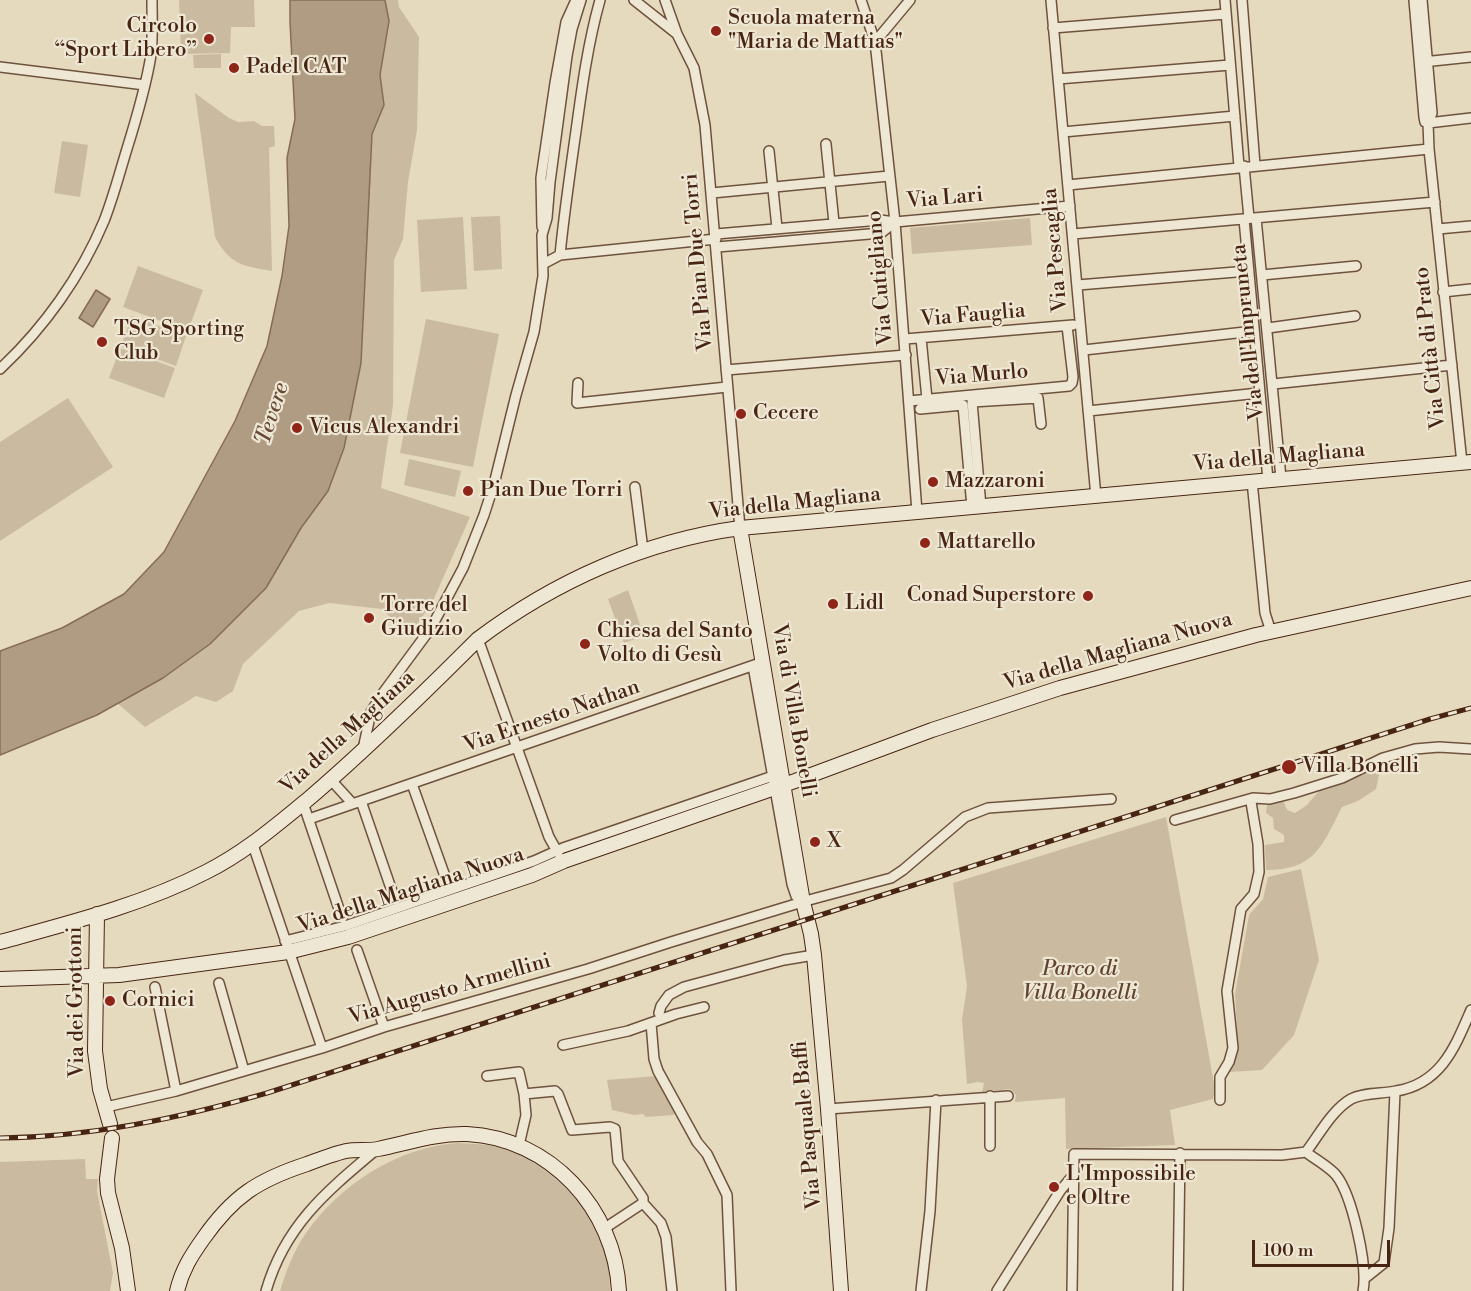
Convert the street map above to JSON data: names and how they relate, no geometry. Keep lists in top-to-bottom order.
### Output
{
  "streets": {
    "main road": [
      "Via della Magliana",
      "Via della Magliana Nuova",
      "Via di Villa Bonelli",
      "Via dei Grottoni",
      "Via Pasquale Baffi"
    ],
    "street": [
      "Via Lari",
      "Via Pescaglia",
      "Via Pian Due Torri",
      "Via Cutigliano",
      "Via Fauglia",
      "Via dell'Impruneta",
      "Via Città di Prato",
      "Via Murlo",
      "Via Ernesto Nathan",
      "Via Augusto Armellini"
    ]
  },
  "crossings": [
    ["Via Lari", "Via Pescaglia"],
    ["Via Lari", "Via Pian Due Torri"],
    ["Via Lari", "Via Cutigliano"],
    ["Via Pescaglia", "Via Fauglia"],
    ["Via Pescaglia", "Via della Magliana"],
    ["Via Pian Due Torri", "Via della Magliana"],
    ["Via Pian Due Torri", "Via di Villa Bonelli"],
    ["Via Cutigliano", "Via Fauglia"],
    ["Via Cutigliano", "Via Murlo"],
    ["Via Cutigliano", "Via della Magliana"],
    ["Via Fauglia", "Via Murlo"],
    ["Via dell'Impruneta", "Via della Magliana"],
    ["Via Città di Prato", "Via della Magliana"],
    ["Via della Magliana", "Via di Villa Bonelli"],
    ["Via della Magliana", "Via dei Grottoni"],
    ["Via della Magliana Nuova", "Via di Villa Bonelli"],
    ["Via della Magliana Nuova", "Via dei Grottoni"],
    ["Via di Villa Bonelli", "Via Ernesto Nathan"],
    ["Via di Villa Bonelli", "Via Augusto Armellini"],
    ["Via di Villa Bonelli", "Via Pasquale Baffi"],
    ["Via Augusto Armellini", "Via dei Grottoni"]
  ],
  "water": ["Tevere"],
  "parks": ["Parco di Villa Bonelli"],
  "places": [
    "Scuola materna \"Maria de Mattias\"",
    "Circolo “Sport Libero”",
    "Padel CAT",
    "TSG Sporting Club",
    "Cecere",
    "Vicus Alexandri",
    "Mazzaroni",
    "Pian Due Torri",
    "Mattarello",
    "Conad Superstore",
    "Lidl",
    "Torre del Giudizio",
    "Chiesa del Santo Volto di Gesù",
    "Villa Bonelli",
    "X",
    "Cornici",
    "L'Impossibile e Oltre"
  ],
  "scale_bar": "100 m"
}
